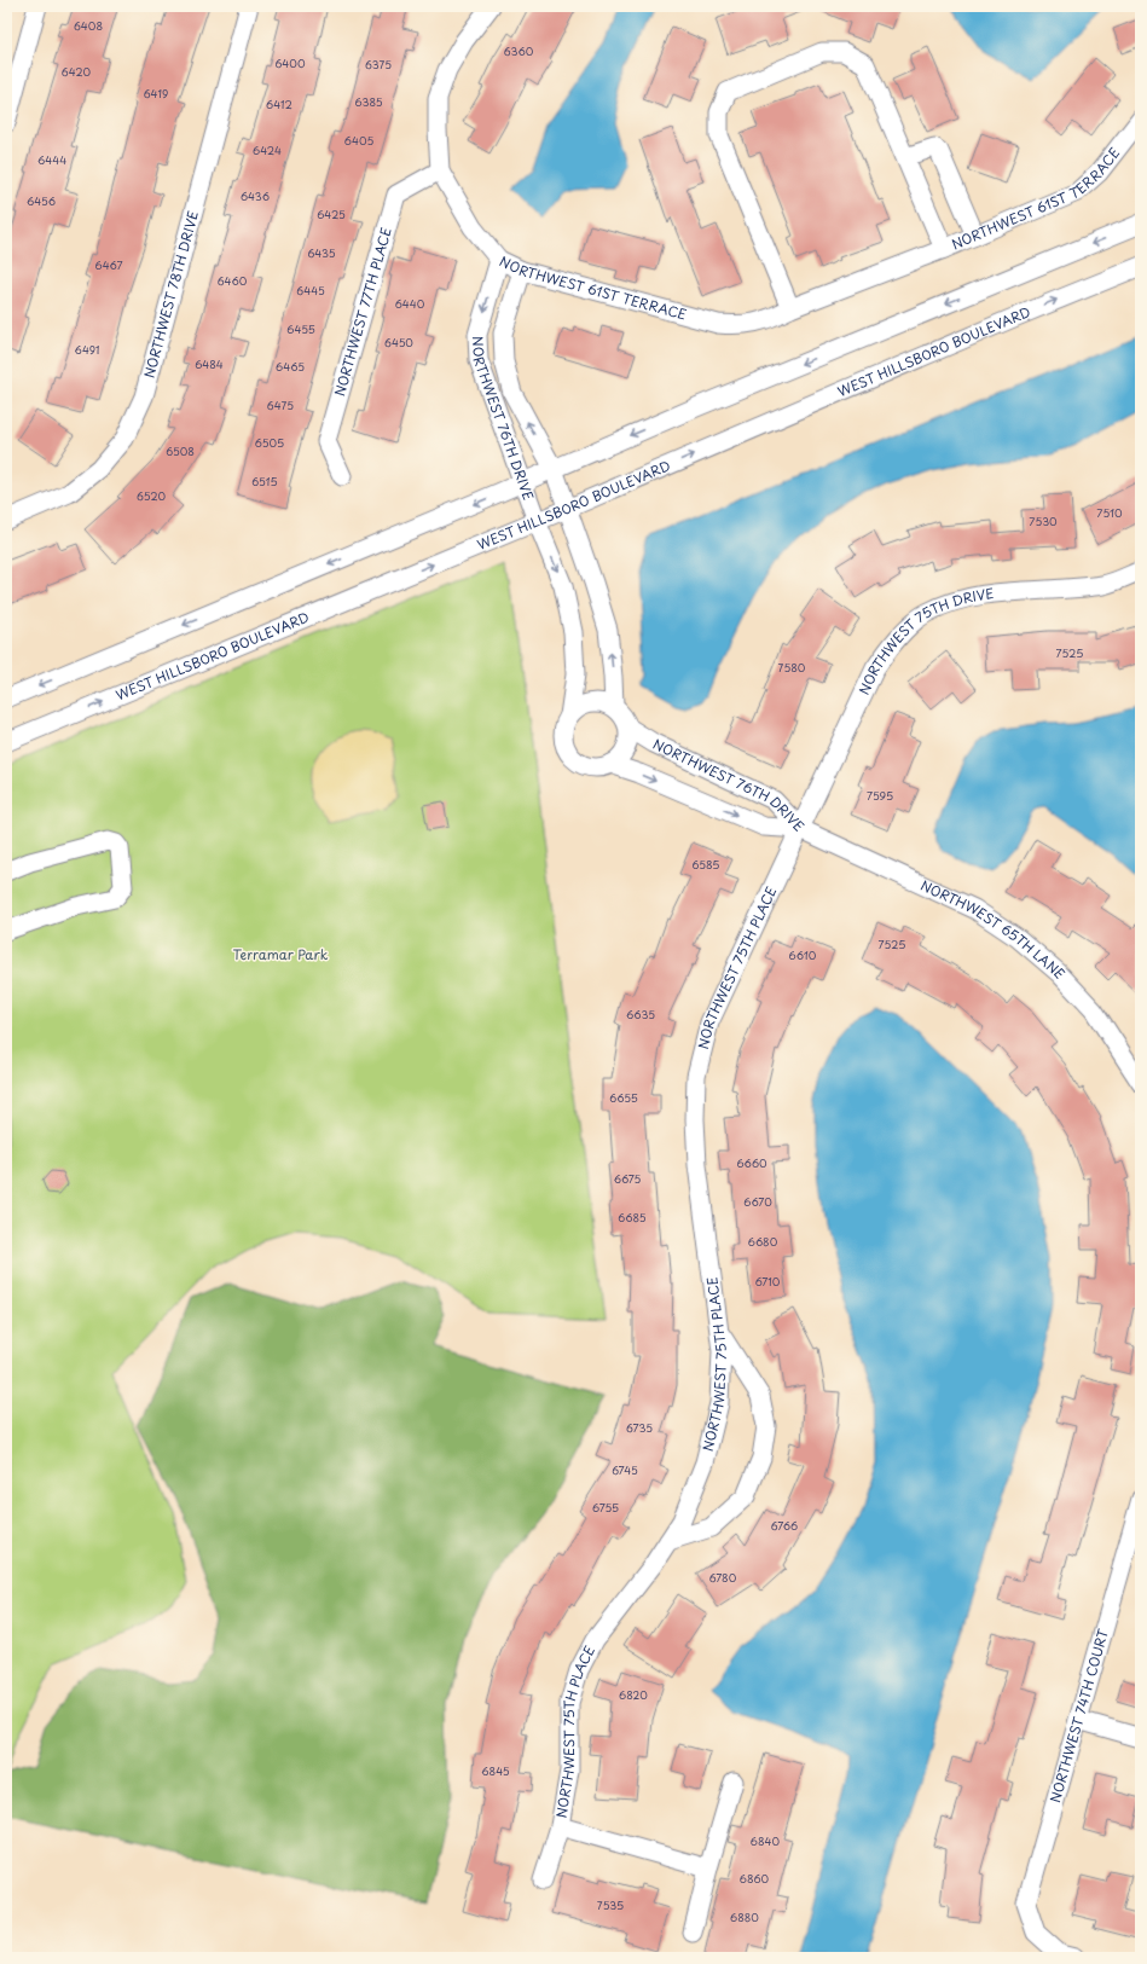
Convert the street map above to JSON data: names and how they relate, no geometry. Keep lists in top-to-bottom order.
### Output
{
  "streets": {
    "street": [
      "NORTHWEST 61ST TERRACE",
      "NORTHWEST 78TH DRIVE",
      "NORTHWEST 77TH PLACE",
      "WEST HILLSBORO BOULEVARD",
      "NORTHWEST 76TH DRIVE",
      "NORTHWEST 75TH DRIVE",
      "NORTHWEST 65TH LANE",
      "NORTHWEST 75TH PLACE",
      "NORTHWEST 74TH COURT"
    ]
  },
  "crossings": [
    ["NORTHWEST 61ST TERRACE", "NORTHWEST 77TH PLACE"],
    ["NORTHWEST 61ST TERRACE", "NORTHWEST 76TH DRIVE"],
    ["WEST HILLSBORO BOULEVARD", "NORTHWEST 76TH DRIVE"],
    ["NORTHWEST 76TH DRIVE", "NORTHWEST 75TH DRIVE"],
    ["NORTHWEST 76TH DRIVE", "NORTHWEST 65TH LANE"],
    ["NORTHWEST 76TH DRIVE", "NORTHWEST 75TH PLACE"],
    ["NORTHWEST 75TH DRIVE", "NORTHWEST 65TH LANE"],
    ["NORTHWEST 75TH DRIVE", "NORTHWEST 75TH PLACE"],
    ["NORTHWEST 65TH LANE", "NORTHWEST 75TH PLACE"]
  ],
  "parks": ["Terramar Park"],
  "house_numbers": [
    "6408",
    "6360",
    "6400",
    "6375",
    "6420",
    "6419",
    "6385",
    "6412",
    "6405",
    "6424",
    "6444",
    "6436",
    "6456",
    "6425",
    "6435",
    "6467",
    "6460",
    "6445",
    "6440",
    "6455",
    "6450",
    "6491",
    "6484",
    "6465",
    "6475",
    "6505",
    "6508",
    "6515",
    "6520",
    "7510",
    "7530",
    "7525",
    "7580",
    "7595",
    "6585",
    "7525",
    "6610",
    "6635",
    "6655",
    "6660",
    "6675",
    "6670",
    "6685",
    "6680",
    "6710",
    "6735",
    "6745",
    "6755",
    "6766",
    "6780",
    "6820",
    "6845",
    "6840",
    "6860",
    "7535",
    "6880"
  ]
}
